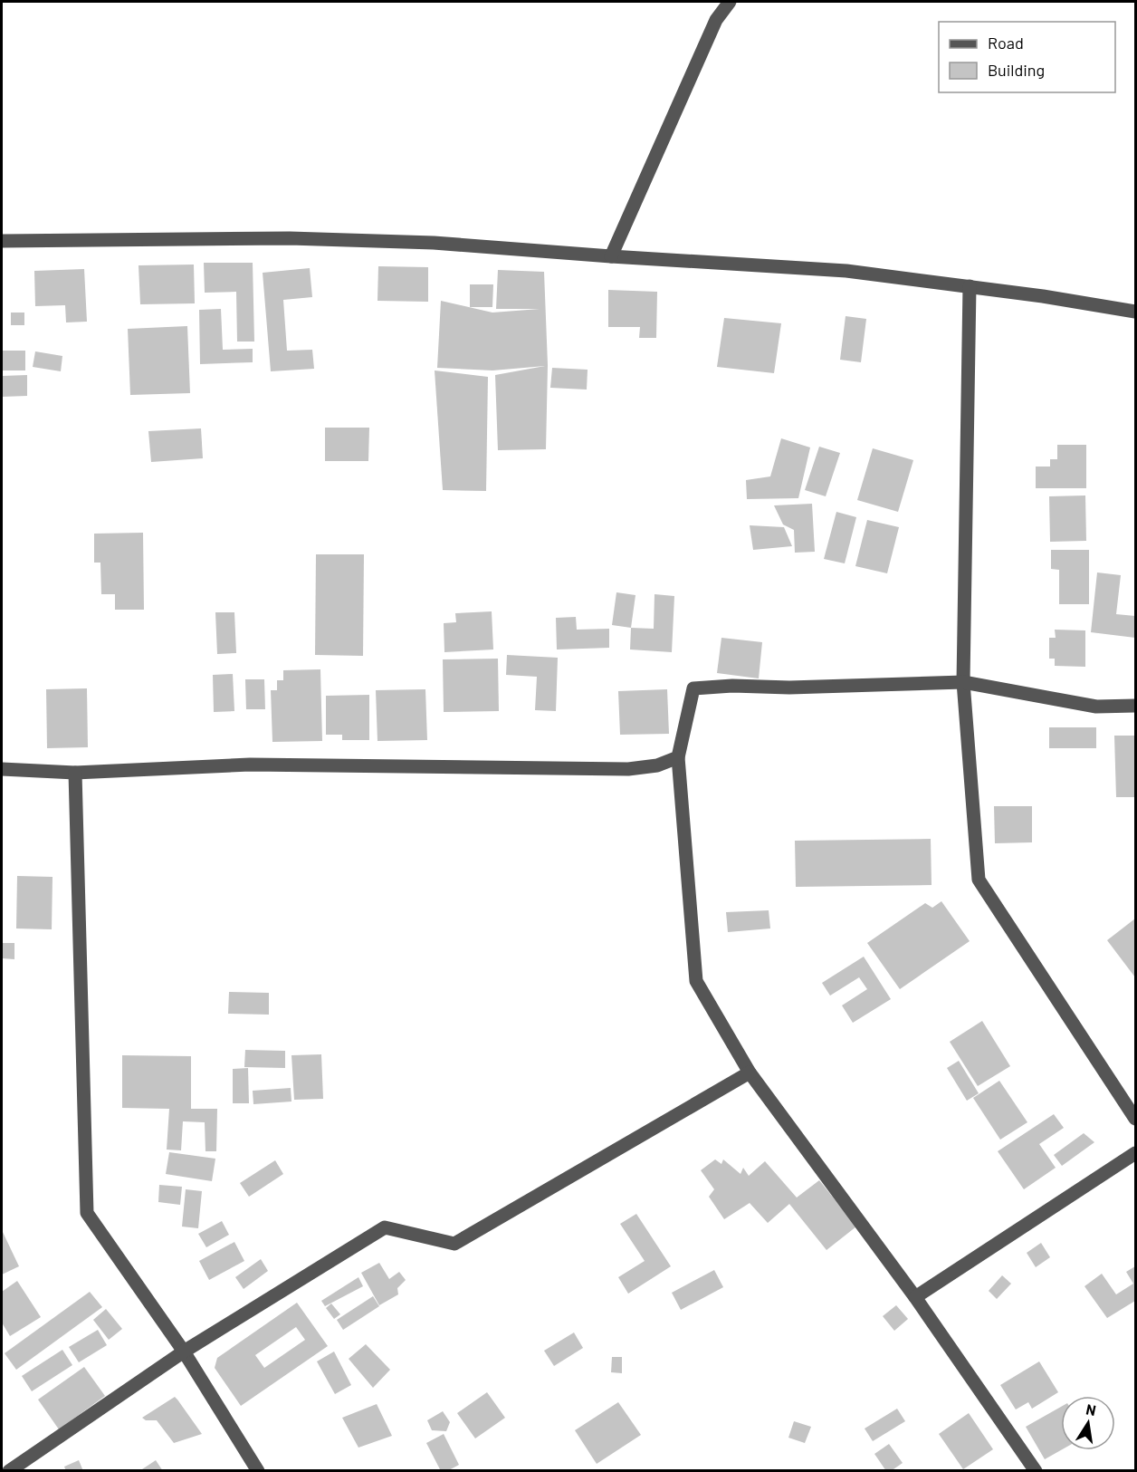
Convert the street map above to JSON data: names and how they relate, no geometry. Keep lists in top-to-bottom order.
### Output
{
  "legend": ["Road", "Building"],
  "north": "top"
}
